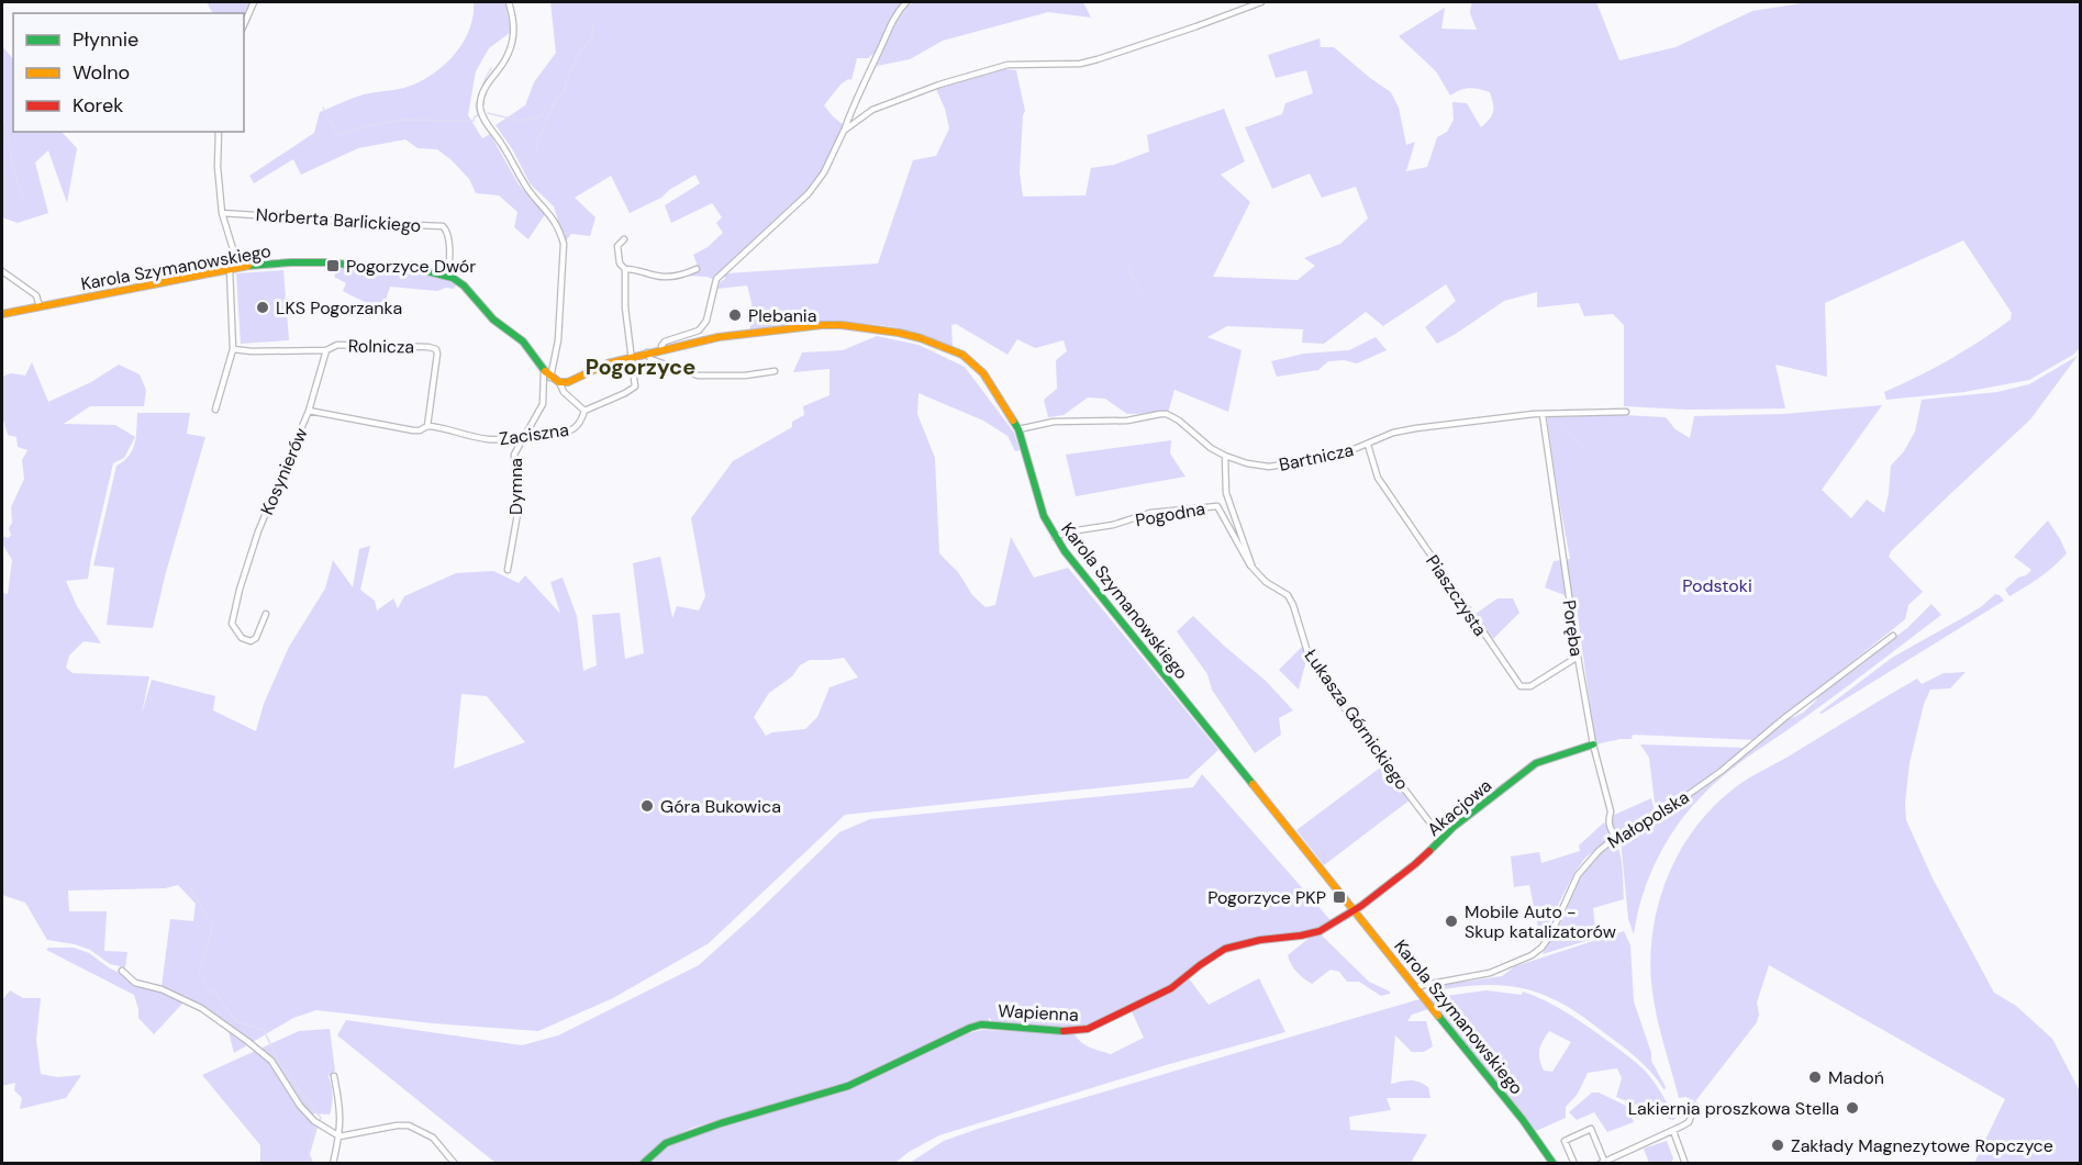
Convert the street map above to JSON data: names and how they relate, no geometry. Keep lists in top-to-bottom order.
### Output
{
  "streets": {
    "street": [
      "Norberta Barlickiego",
      "Karola Szymanowskiego",
      "Rolnicza",
      "Zaciszna",
      "Bartnicza",
      "Kosynierów",
      "Dymna",
      "Pogodna",
      "Piaszczysta",
      "Poręba",
      "Łukasza Górnickiego",
      "Akacjowa",
      "Małopolska",
      "Wapienna"
    ]
  },
  "crossings": [
    ["Norberta Barlickiego", "Karola Szymanowskiego"],
    ["Karola Szymanowskiego", "Zaciszna"],
    ["Karola Szymanowskiego", "Bartnicza"],
    ["Karola Szymanowskiego", "Dymna"],
    ["Karola Szymanowskiego", "Pogodna"],
    ["Karola Szymanowskiego", "Akacjowa"],
    ["Karola Szymanowskiego", "Małopolska"],
    ["Karola Szymanowskiego", "Wapienna"],
    ["Rolnicza", "Zaciszna"],
    ["Rolnicza", "Kosynierów"],
    ["Zaciszna", "Dymna"],
    ["Bartnicza", "Piaszczysta"],
    ["Bartnicza", "Poręba"],
    ["Bartnicza", "Łukasza Górnickiego"],
    ["Pogodna", "Łukasza Górnickiego"],
    ["Piaszczysta", "Poręba"],
    ["Poręba", "Akacjowa"],
    ["Poręba", "Małopolska"],
    ["Łukasza Górnickiego", "Akacjowa"],
    ["Akacjowa", "Wapienna"]
  ],
  "districts": ["Pogorzyce"],
  "parks": ["Podstoki"],
  "places": {
    "transit": ["Pogorzyce Dwór", "Pogorzyce PKP"],
    "other": [
      "LKS Pogorzanka",
      "Plebania",
      "Góra Bukowica",
      "Mobile Auto - Skup katalizatorów",
      "Madoń",
      "Lakiernia proszkowa Stella",
      "Zakłady Magnezytowe Ropczyce"
    ]
  },
  "legend": ["Płynnie", "Wolno", "Korek"]
}
